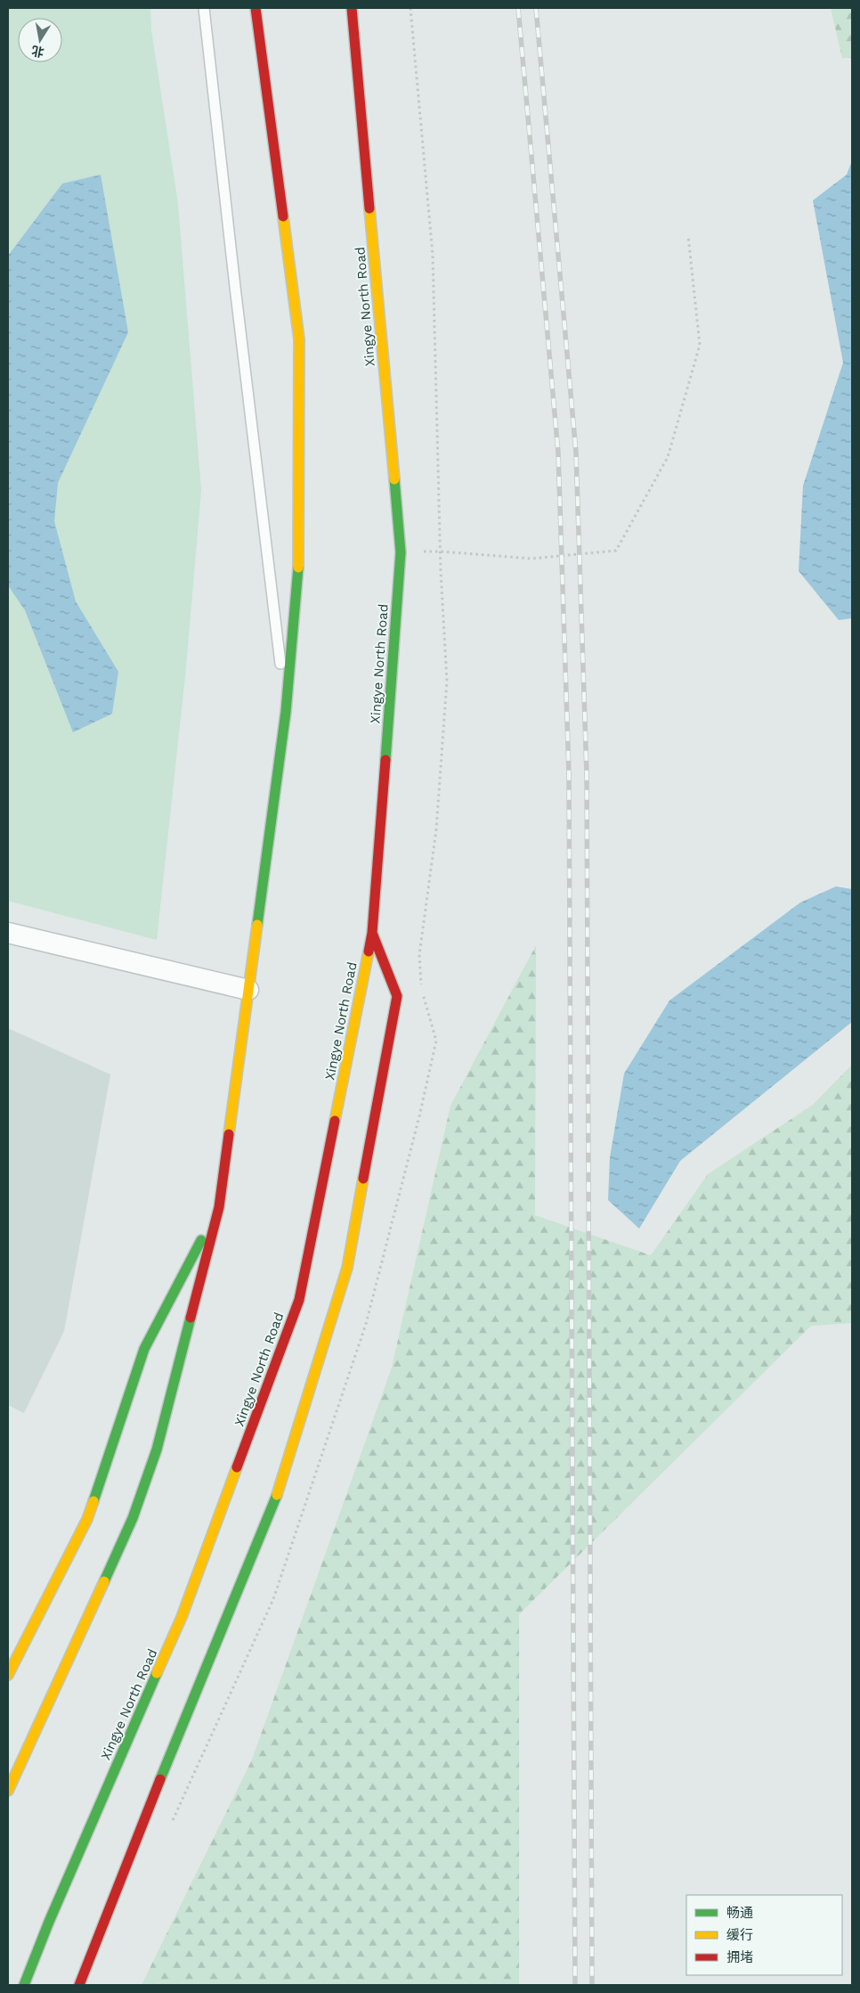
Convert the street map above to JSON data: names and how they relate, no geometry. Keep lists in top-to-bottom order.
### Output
{
  "streets": {
    "main road": ["Xingye North Road"]
  },
  "legend": ["畅通", "缓行", "拥堵"],
  "north": "bottom"
}
